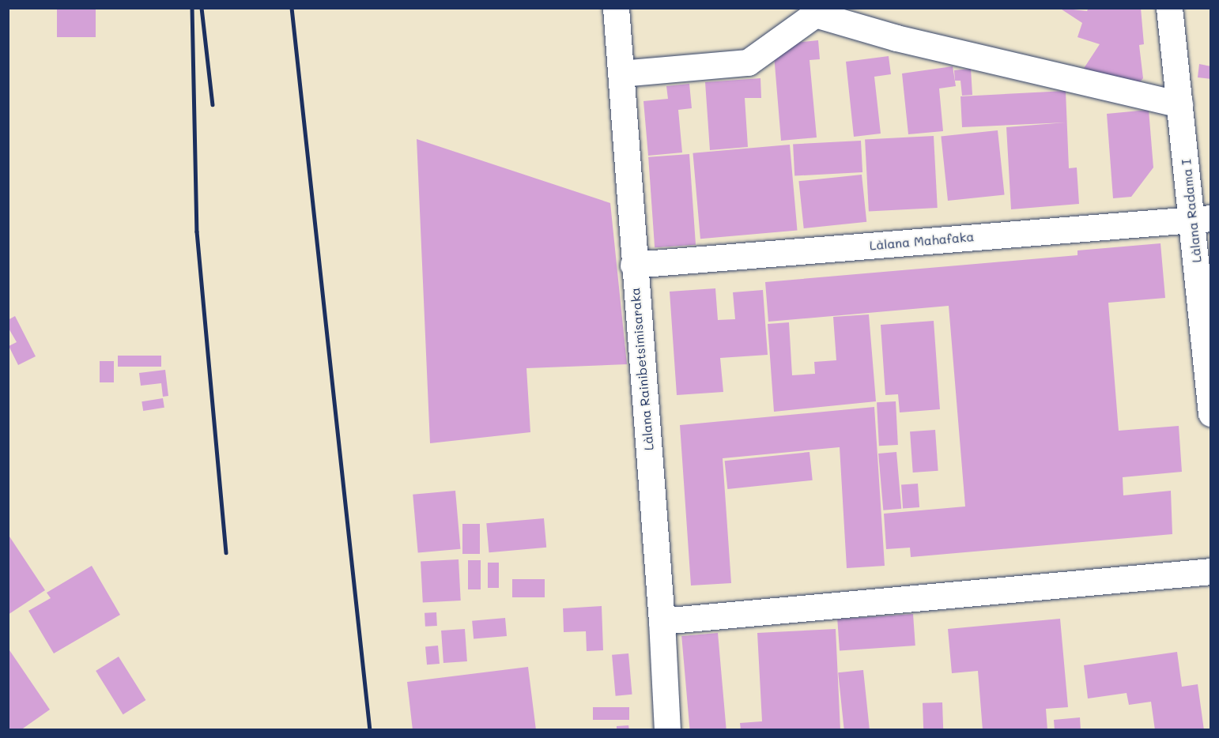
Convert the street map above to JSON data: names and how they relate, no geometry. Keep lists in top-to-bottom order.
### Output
{
  "streets": {
    "street": ["Làlana Radama I", "Làlana Mahafaka", "Làlana Rainibetsimisaraka"]
  },
  "crossings": [
    ["Làlana Radama I", "Làlana Mahafaka"],
    ["Làlana Mahafaka", "Làlana Rainibetsimisaraka"]
  ]
}
